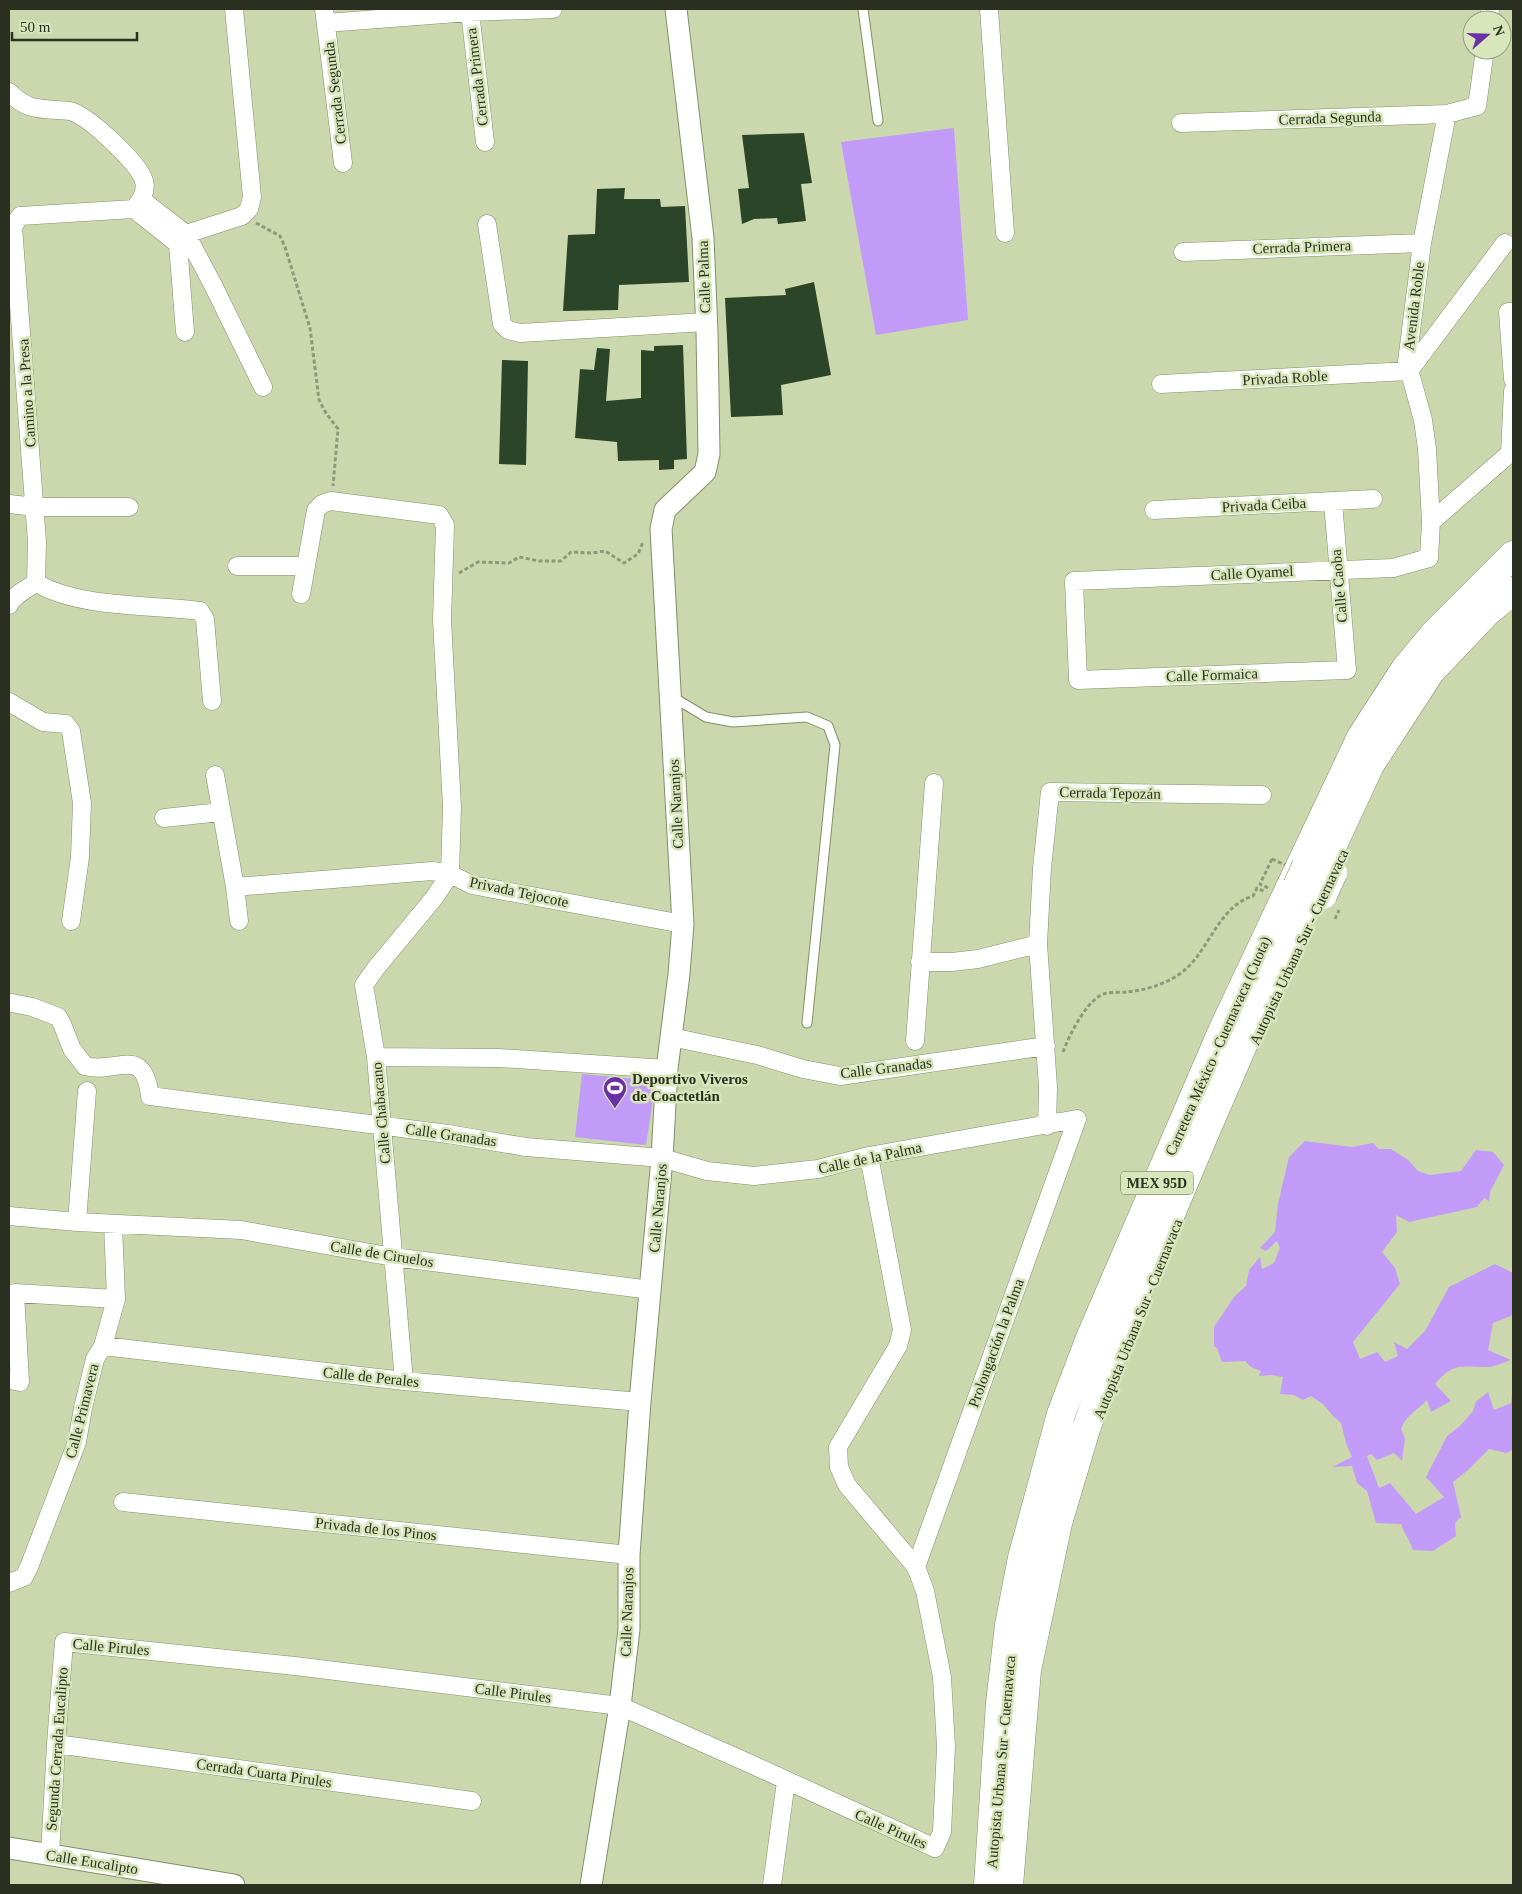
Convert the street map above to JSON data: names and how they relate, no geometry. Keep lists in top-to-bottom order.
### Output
{
  "streets": {
    "highway": ["Autopista Urbana Sur - Cuernavaca", "Carretera México - Cuernavaca (Cuota)", "MEX 95D"],
    "street": [
      "Cerrada Primera",
      "Cerrada Segunda",
      "Calle Palma",
      "Avenida Roble",
      "Privada Roble",
      "Camino a la Presa",
      "Privada Ceiba",
      "Calle Oyamel",
      "Calle Caoba",
      "Calle Formaica",
      "Cerrada Tepozán",
      "Calle Naranjos",
      "Privada Tejocote",
      "Calle Granadas",
      "Calle Chabacano",
      "Calle de la Palma",
      "Calle de Ciruelos",
      "Prolongación la Palma",
      "Calle de Perales",
      "Calle Primavera",
      "Privada de los Pinos",
      "Calle Pirules",
      "Segunda Cerrada Eucalipto",
      "Cerrada Cuarta Pirules",
      "Calle Eucalipto"
    ]
  },
  "crossings": [
    ["Cerrada Primera", "Avenida Roble"],
    ["Cerrada Segunda", "Avenida Roble"],
    ["Calle Palma", "Calle Naranjos"],
    ["Avenida Roble", "Privada Roble"],
    ["Avenida Roble", "Calle Oyamel"],
    ["Privada Ceiba", "Calle Caoba"],
    ["Calle Oyamel", "Calle Caoba"],
    ["Calle Oyamel", "Calle Formaica"],
    ["Calle Caoba", "Calle Formaica"],
    ["Cerrada Tepozán", "Calle Granadas"],
    ["Cerrada Tepozán", "Calle de la Palma"],
    ["Calle Naranjos", "Privada Tejocote"],
    ["Calle Naranjos", "Calle Granadas"],
    ["Calle Naranjos", "Calle de la Palma"],
    ["Calle Naranjos", "Calle de Ciruelos"],
    ["Calle Naranjos", "Calle de Perales"],
    ["Calle Naranjos", "Privada de los Pinos"],
    ["Calle Naranjos", "Calle Pirules"],
    ["Privada Tejocote", "Calle Chabacano"],
    ["Autopista Urbana Sur - Cuernavaca", "Carretera México - Cuernavaca (Cuota)"],
    ["Calle Granadas", "Calle Chabacano"],
    ["Calle Granadas", "Calle de la Palma"],
    ["Calle Chabacano", "Calle de Ciruelos"],
    ["Calle Chabacano", "Calle de Perales"],
    ["Calle de la Palma", "Prolongación la Palma"],
    ["Calle de Ciruelos", "Calle Primavera"],
    ["Prolongación la Palma", "Calle Pirules"],
    ["Calle de Perales", "Calle Primavera"],
    ["Calle Pirules", "Segunda Cerrada Eucalipto"],
    ["Segunda Cerrada Eucalipto", "Cerrada Cuarta Pirules"],
    ["Segunda Cerrada Eucalipto", "Calle Eucalipto"]
  ],
  "places": {
    "sports": ["Deportivo Viveros de Coactetlán"]
  },
  "scale_bar": "50 m",
  "north": "right"
}
